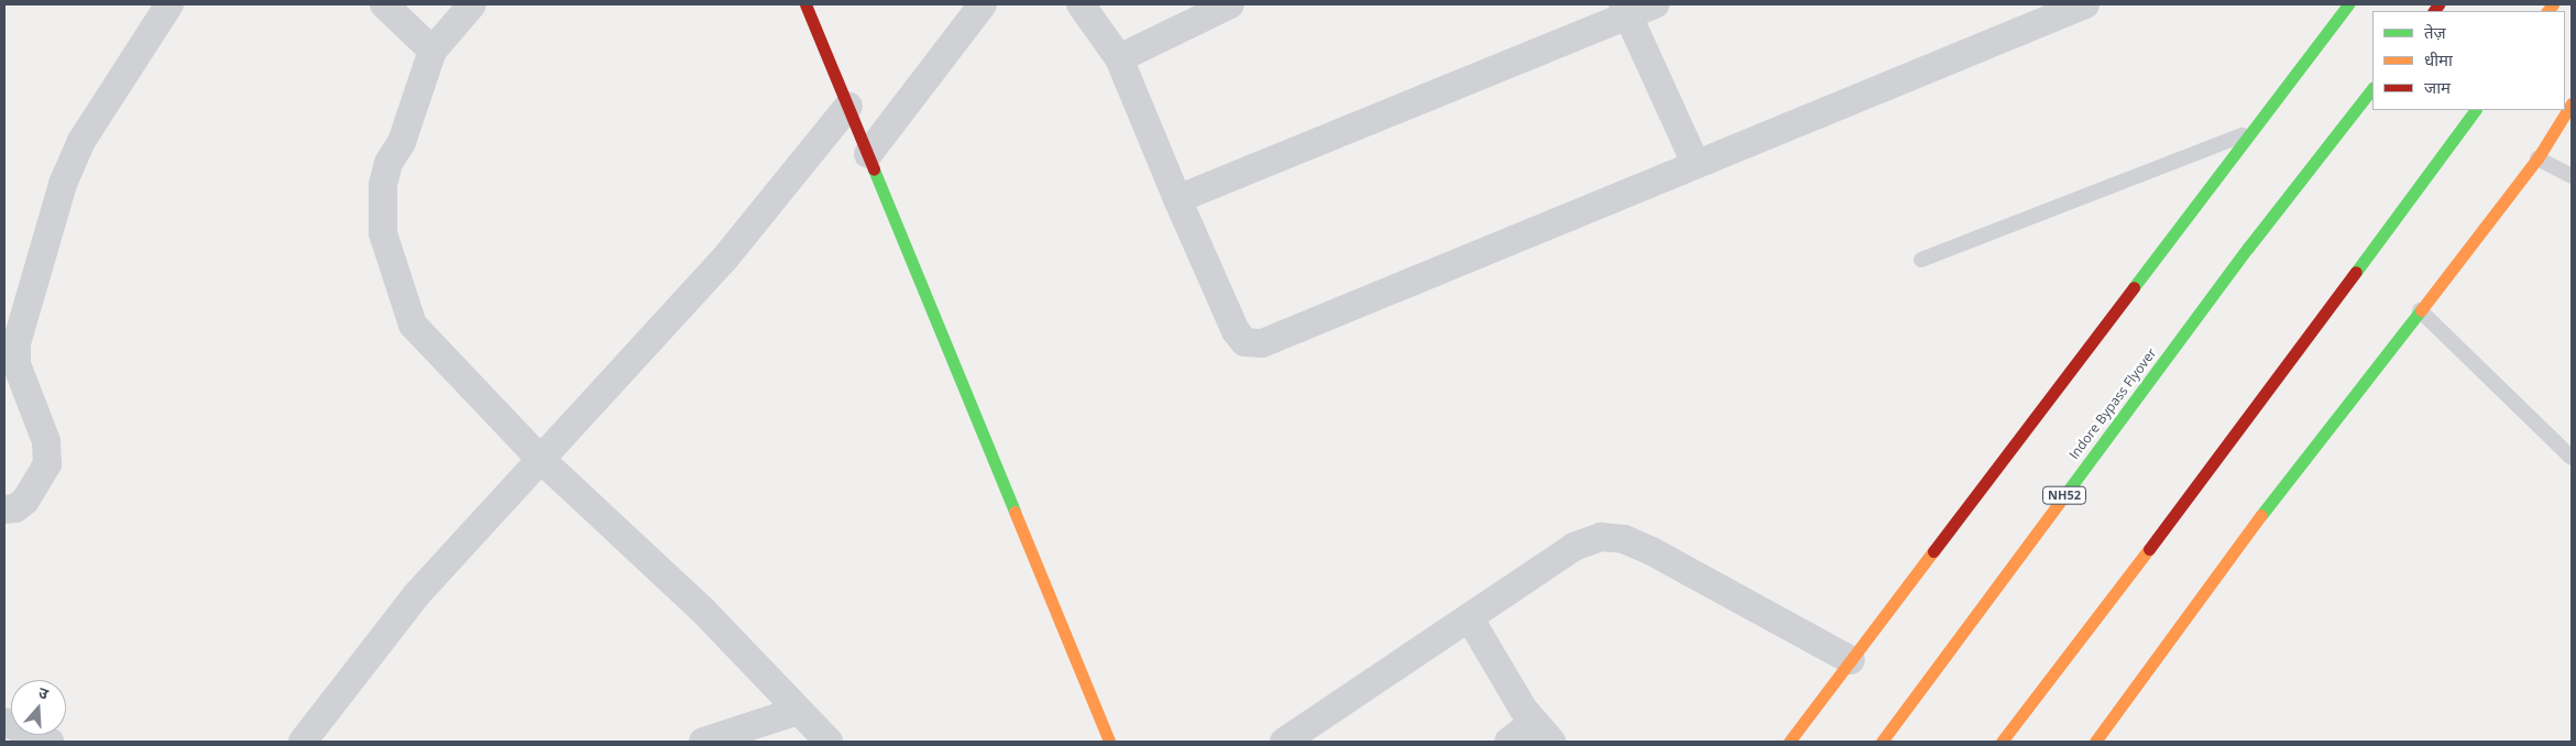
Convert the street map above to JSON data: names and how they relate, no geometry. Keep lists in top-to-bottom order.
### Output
{
  "streets": {
    "main road": ["Indore Bypass Flyover", "NH52"]
  },
  "legend": ["तेज़", "धीमा", "जाम"],
  "north": "top"
}
